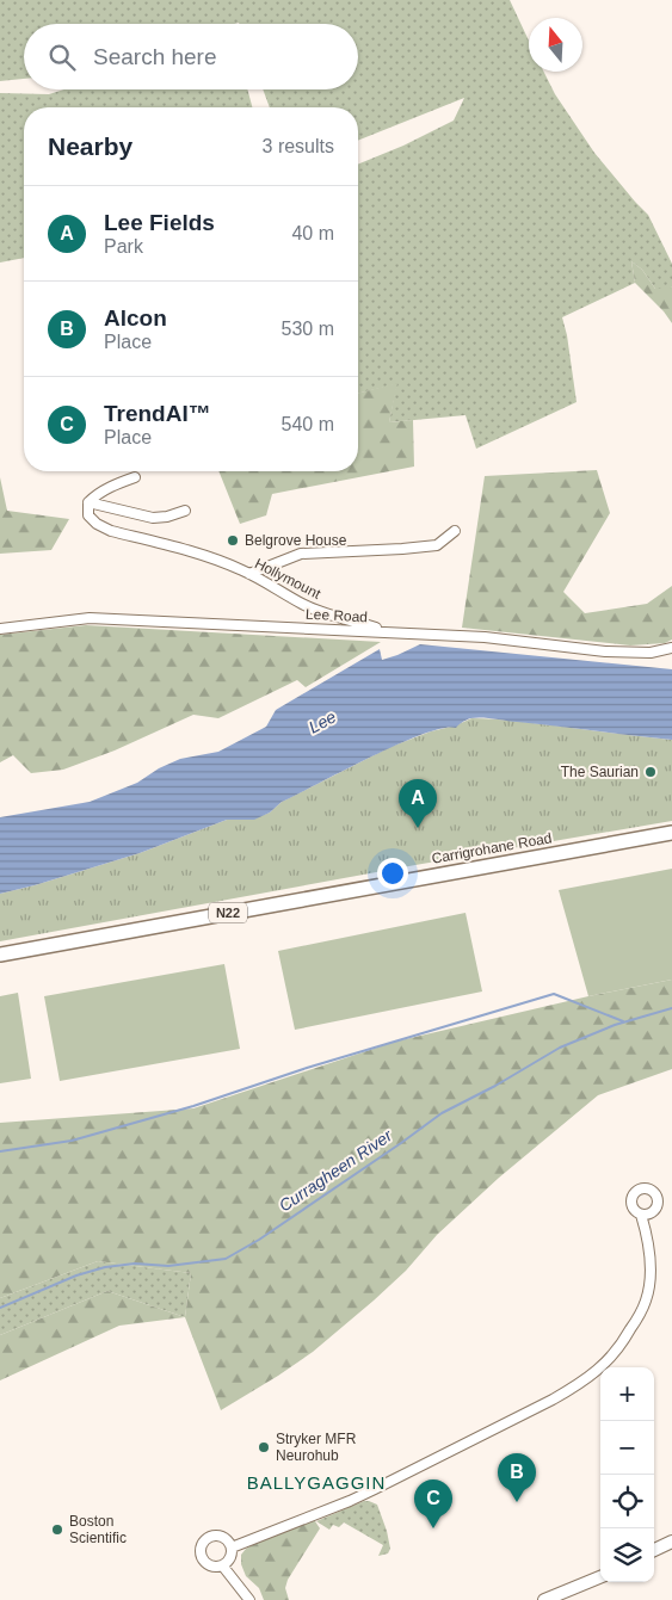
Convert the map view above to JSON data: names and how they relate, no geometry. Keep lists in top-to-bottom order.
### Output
{
  "streets": {
    "highway": ["Carrigrohane Road", "N22"],
    "street": ["Hollymount", "Lee Road"]
  },
  "crossings": [
    ["Hollymount", "Lee Road"]
  ],
  "districts": ["BALLYGAGGIN"],
  "water": ["Lee", "Curragheen River"],
  "places": [
    "Belgrove House",
    "The Saurian",
    "Stryker MFR Neurohub",
    "Boston Scientific"
  ],
  "north": "top",
  "page": {
    "search": "Search here",
    "heading": ["Nearby", "3 results"],
    "list": [
      {
        "mark": "A",
        "name": "Lee Fields",
        "note": "Park",
        "value": "40 m"
      },
      {
        "mark": "B",
        "name": "Alcon",
        "note": "Place",
        "value": "530 m"
      },
      {
        "mark": "C",
        "name": "TrendAI™",
        "note": "Place",
        "value": "540 m"
      }
    ],
    "pins": ["A", "B", "C"],
    "map_buttons": ["+", "−"]
  }
}
